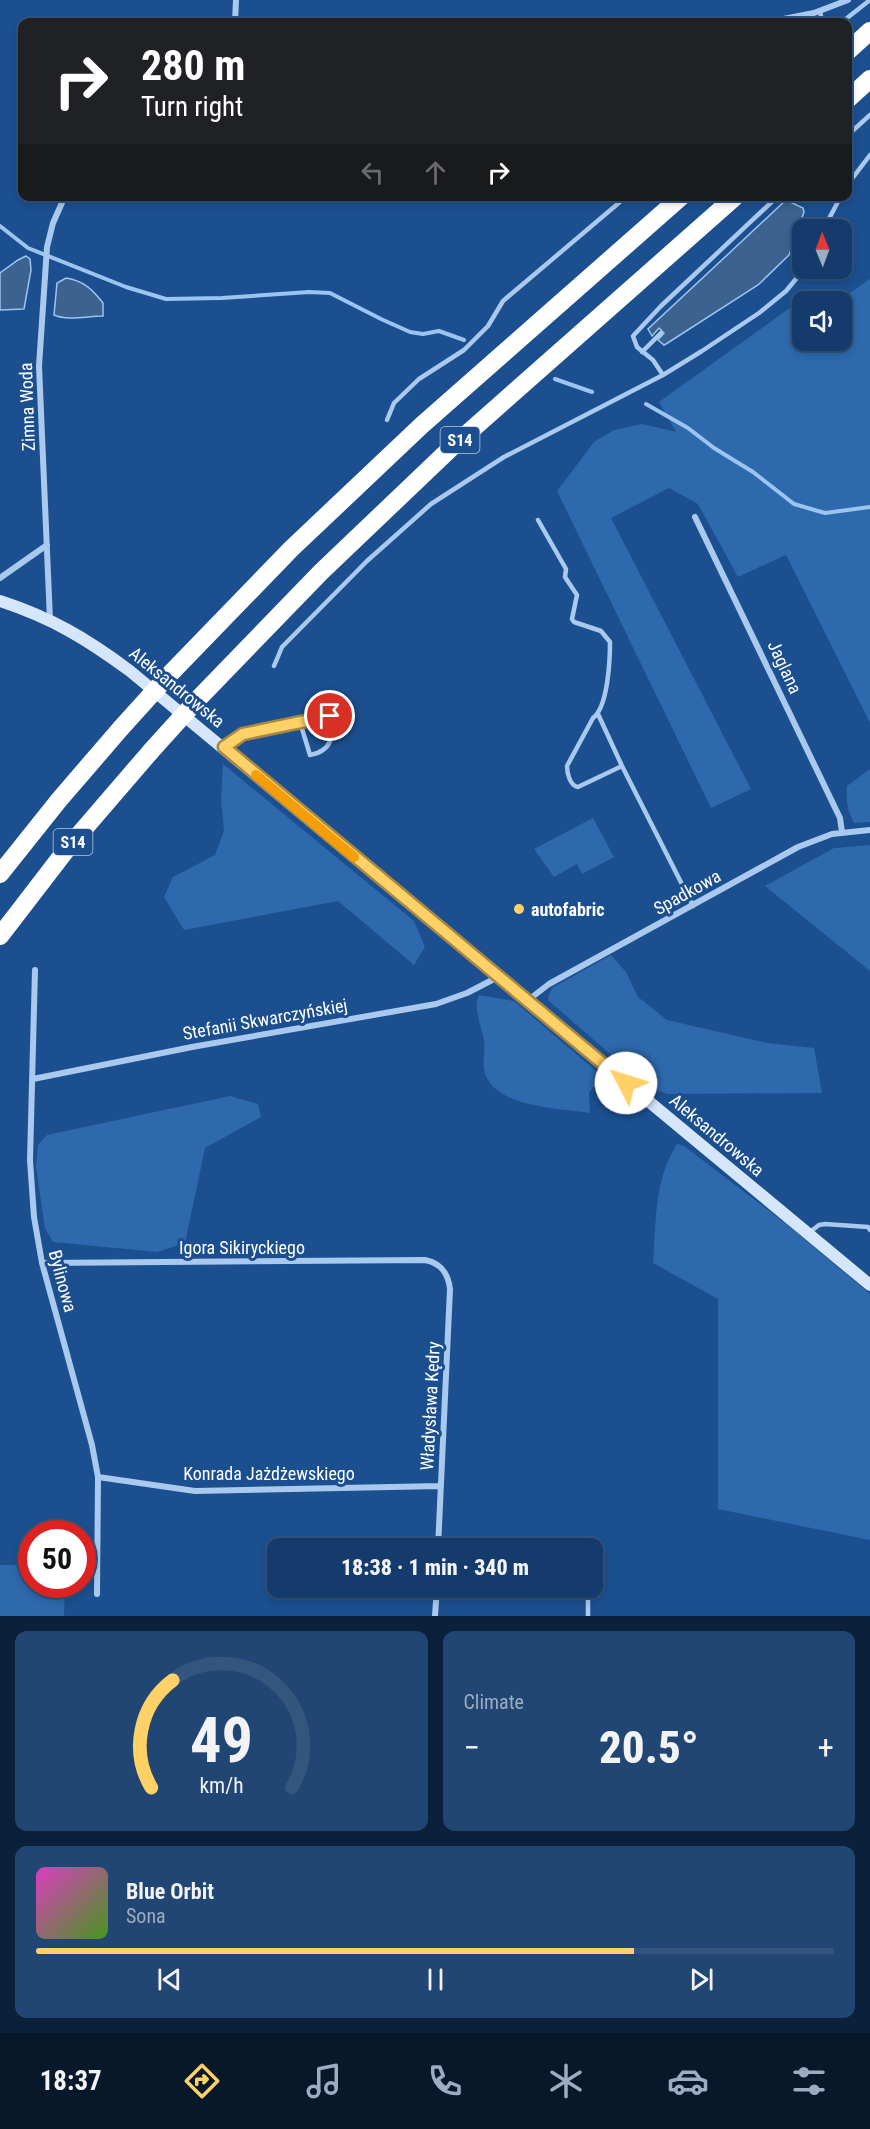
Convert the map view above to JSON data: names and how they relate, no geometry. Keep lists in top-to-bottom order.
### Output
{
  "streets": {
    "highway": ["S14"],
    "main road": ["Aleksandrowska"],
    "street": [
      "Zimna Woda",
      "Jaglana",
      "Spadkowa",
      "Stefanii Skwarczyńskiej",
      "Igora Sikiryckiego",
      "Bylinowa",
      "Władysława Kędry",
      "Konrada Jażdżewskiego"
    ]
  },
  "crossings": [
    ["Zimna Woda", "Aleksandrowska"],
    ["Jaglana", "Spadkowa"],
    ["Aleksandrowska", "Spadkowa"],
    ["Aleksandrowska", "Stefanii Skwarczyńskiej"],
    ["Stefanii Skwarczyńskiej", "Bylinowa"],
    ["Igora Sikiryckiego", "Bylinowa"],
    ["Igora Sikiryckiego", "Władysława Kędry"],
    ["Bylinowa", "Konrada Jażdżewskiego"],
    ["Władysława Kędry", "Konrada Jażdżewskiego"]
  ],
  "places": ["autofabric"],
  "north": "top",
  "page": {
    "turn": ["280 m", "Turn right"],
    "limit": "50",
    "trip": "18:38 · 1 min · 340 m",
    "tile": "Climate",
    "heat": ["−", "20.5°", "+"],
    "song": ["Blue Orbit", "Sona"],
    "tabs": "18:37",
    "gauge": ["49", "km/h"]
  }
}
